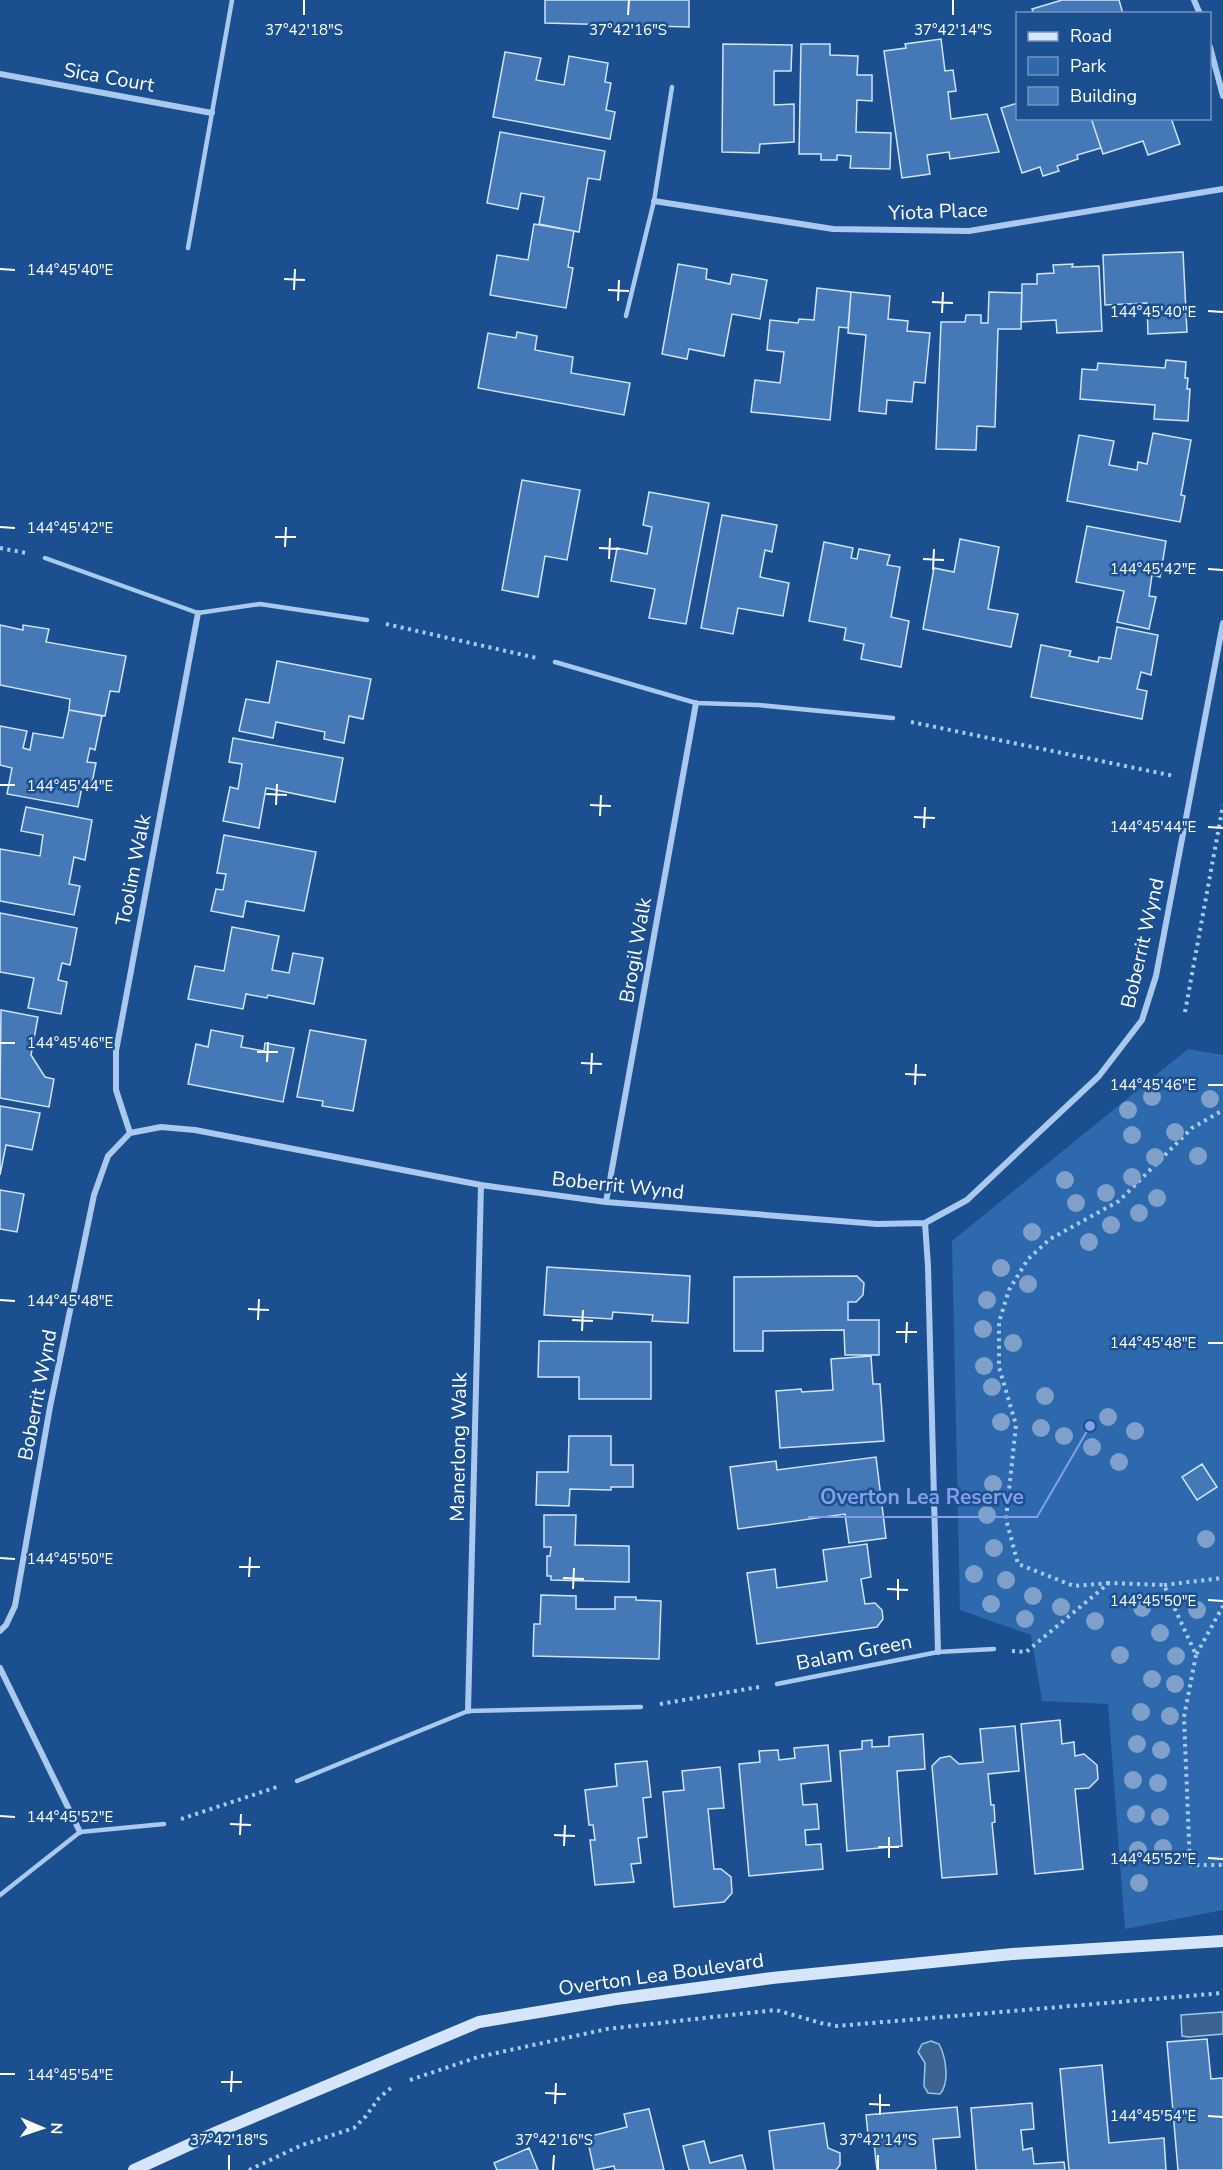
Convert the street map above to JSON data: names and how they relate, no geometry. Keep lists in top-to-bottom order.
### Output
{
  "streets": {
    "street": [
      "Sica Court",
      "Yiota Place",
      "Toolim Walk",
      "Boberrit Wynd",
      "Brogil Walk",
      "Manerlong Walk",
      "Balam Green",
      "Overton Lea Boulevard"
    ]
  },
  "crossings": [
    ["Toolim Walk", "Boberrit Wynd"],
    ["Boberrit Wynd", "Brogil Walk"],
    ["Boberrit Wynd", "Manerlong Walk"],
    ["Boberrit Wynd", "Balam Green"]
  ],
  "places": ["Overton Lea Reserve"],
  "legend": ["Road", "Park", "Building"],
  "north": "right",
  "coordinates": [
    "37°42'18\"S",
    "37°42'16\"S",
    "37°42'14\"S",
    "144°45'40\"E",
    "144°45'42\"E",
    "144°45'44\"E",
    "144°45'46\"E",
    "144°45'48\"E",
    "144°45'50\"E",
    "144°45'52\"E",
    "144°45'54\"E"
  ]
}
